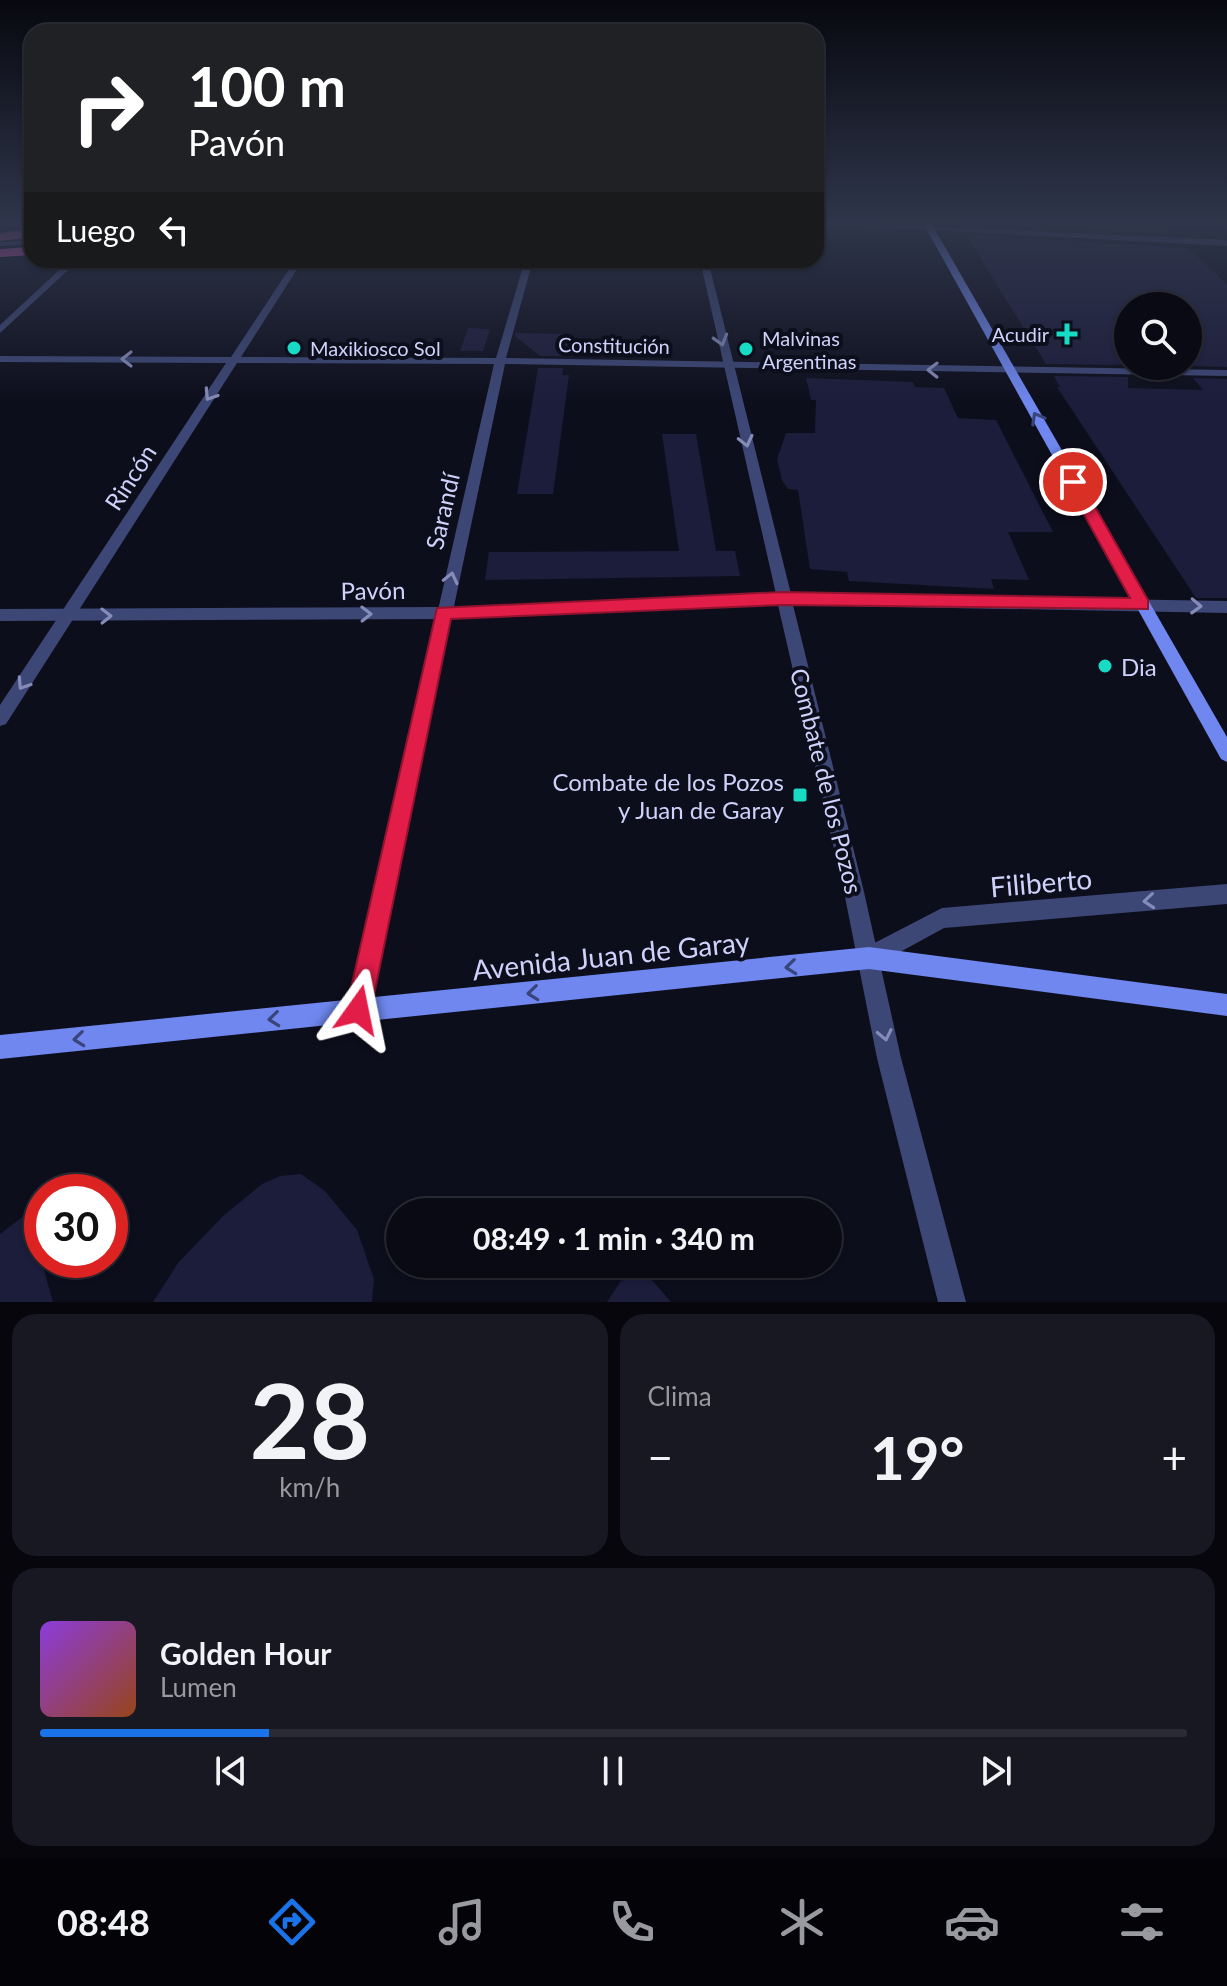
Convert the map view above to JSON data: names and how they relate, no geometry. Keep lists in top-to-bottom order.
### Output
{
  "streets": {
    "main road": ["Avenida Juan de Garay"],
    "street": [
      "Constitución",
      "Rincón",
      "Sarandí",
      "Pavón",
      "Combate de los Pozos",
      "Filiberto"
    ]
  },
  "crossings": [
    ["Constitución", "Rincón"],
    ["Constitución", "Sarandí"],
    ["Constitución", "Combate de los Pozos"],
    ["Rincón", "Pavón"],
    ["Sarandí", "Pavón"],
    ["Sarandí", "Avenida Juan de Garay"],
    ["Pavón", "Combate de los Pozos"],
    ["Combate de los Pozos", "Filiberto"],
    ["Combate de los Pozos", "Avenida Juan de Garay"],
    ["Filiberto", "Avenida Juan de Garay"]
  ],
  "one_way": [
    "Constitución",
    "Rincón",
    "Pavón",
    "Combate de los Pozos",
    "Filiberto",
    "Avenida Juan de Garay"
  ],
  "places": {
    "health": ["Acudir"],
    "other": ["Maxikiosco Sol", "Malvinas Argentinas", "Dia"],
    "transit": ["Combate de los Pozos y Juan de Garay"]
  },
  "page": {
    "turn": ["100 m", "Pavón"],
    "then": "Luego",
    "limit": "30",
    "trip": "08:49 · 1 min · 340 m",
    "tile": [
      ["28", "km/h"],
      "Clima"
    ],
    "heat": ["−", "19°", "+"],
    "song": ["Golden Hour", "Lumen"],
    "tabs": "08:48"
  }
}
